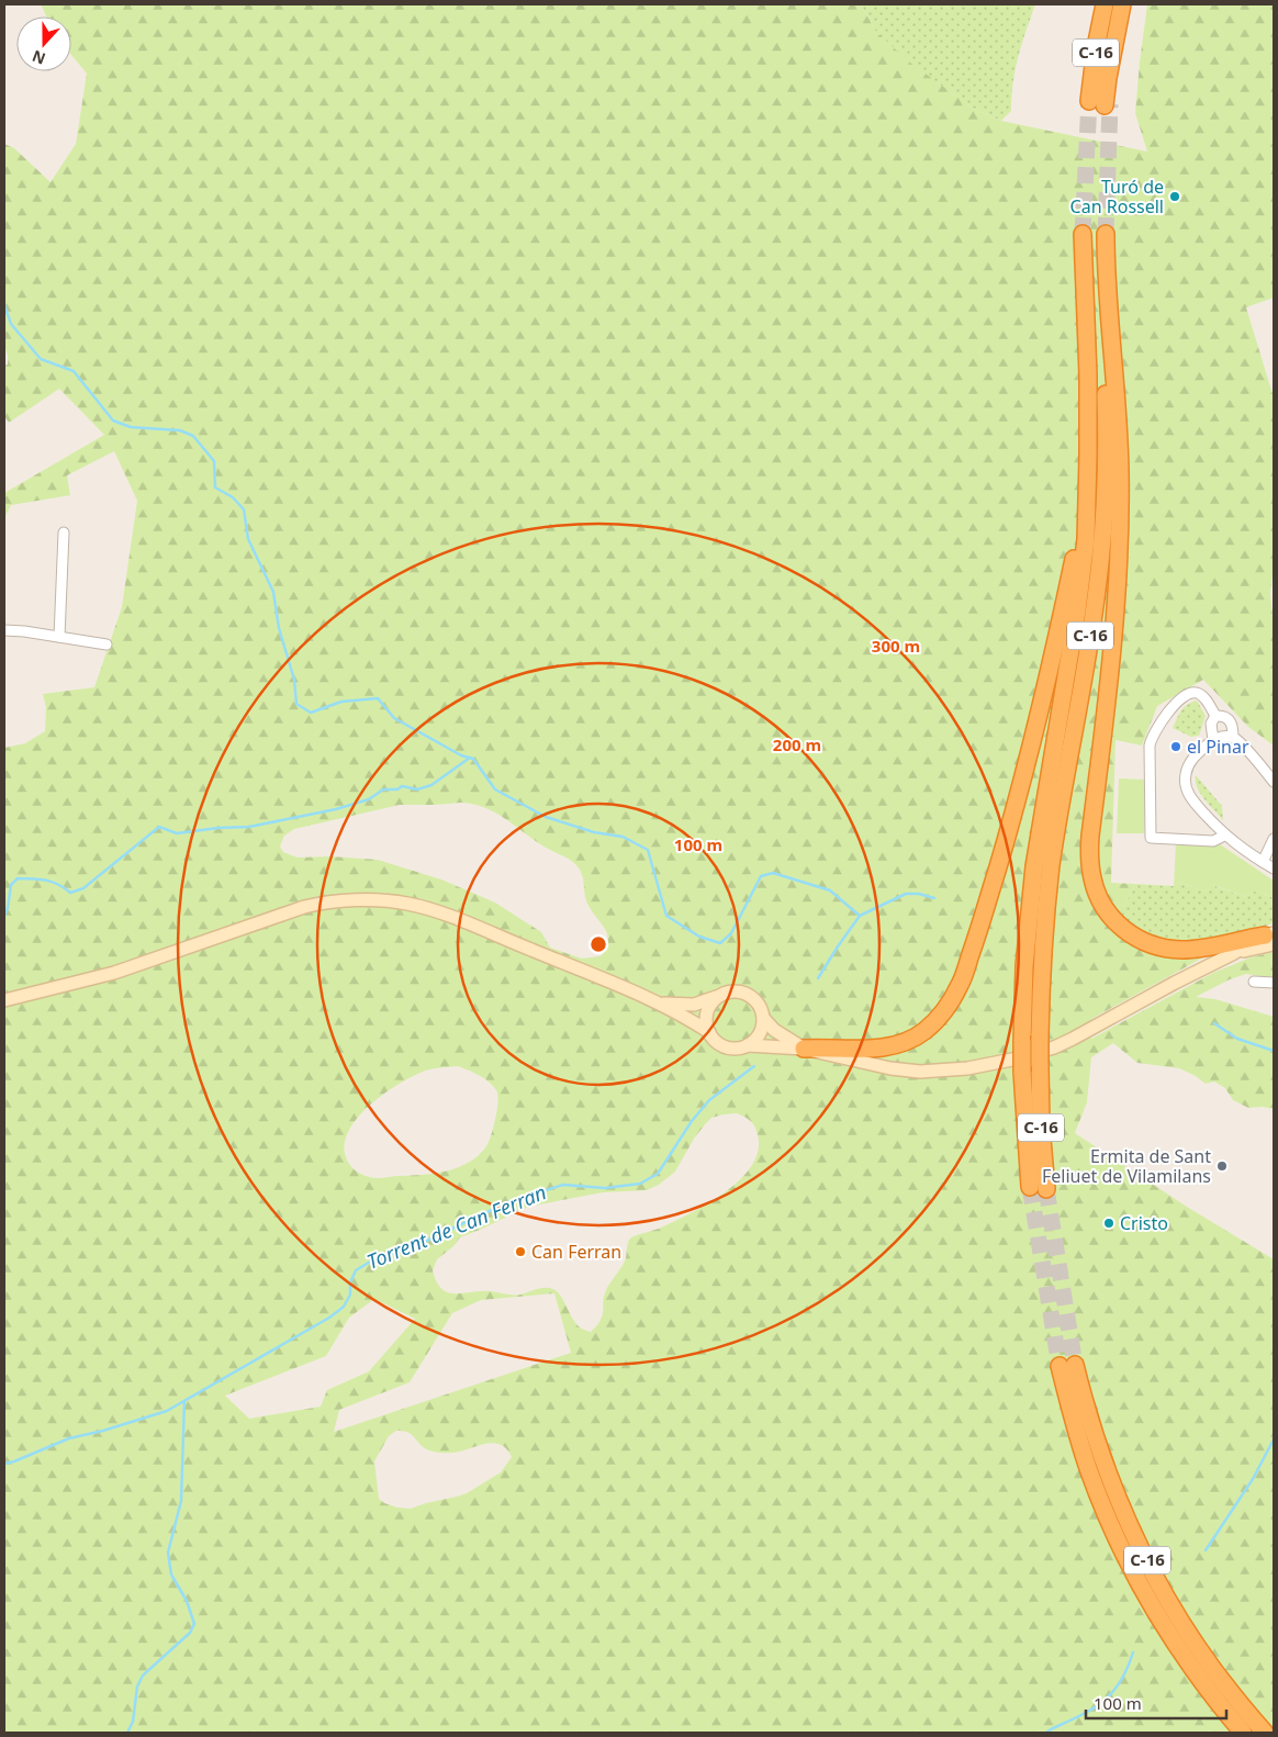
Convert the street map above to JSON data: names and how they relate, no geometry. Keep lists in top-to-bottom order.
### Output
{
  "streets": {
    "highway": ["C-16"]
  },
  "water": ["Torrent de Can Ferran"],
  "places": [
    "Turó de Can Rossell",
    "el Pinar",
    "Ermita de Sant Feliuet de Vilamilans",
    "Cristo",
    "Can Ferran"
  ],
  "scale_bar": "100 m",
  "north": "bottom",
  "rings": ["300 m", "200 m", "100 m"]
}
